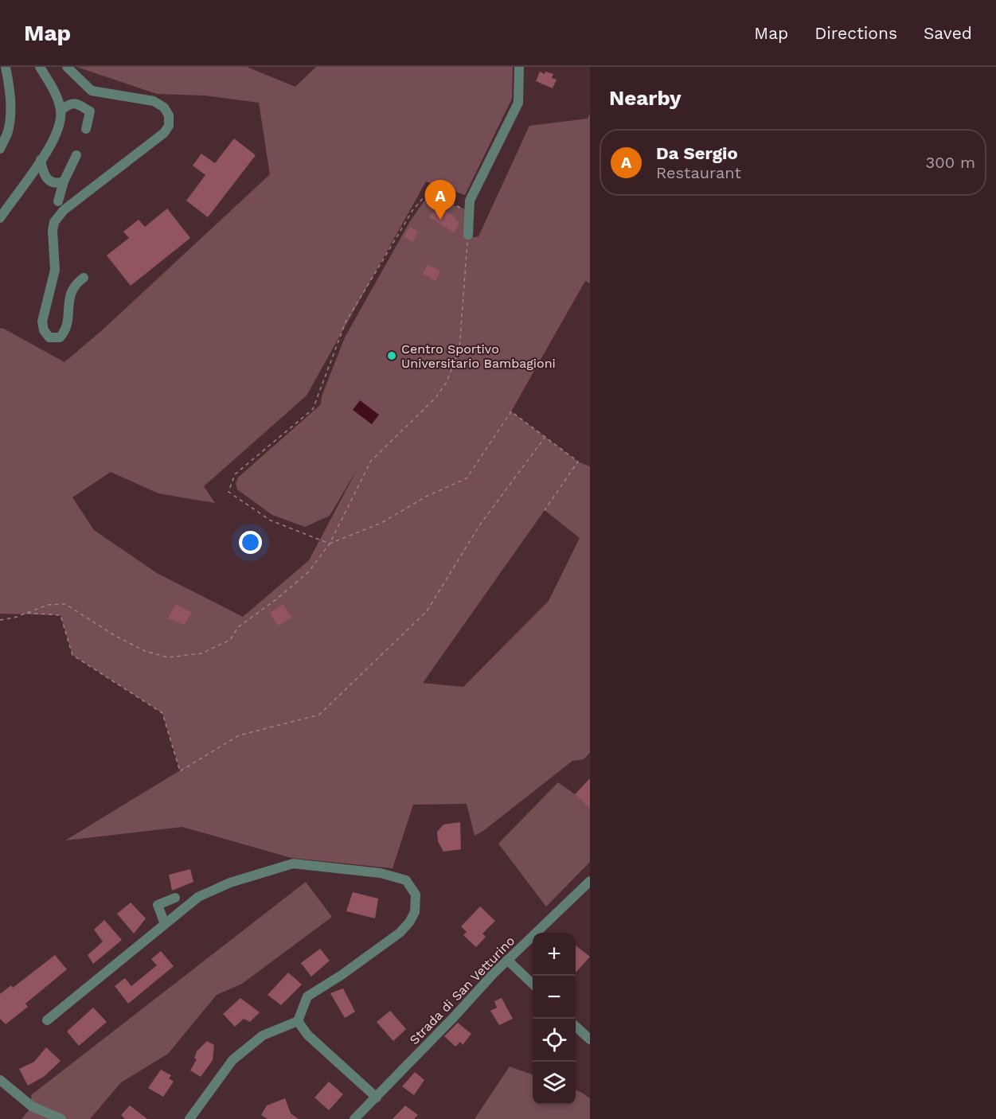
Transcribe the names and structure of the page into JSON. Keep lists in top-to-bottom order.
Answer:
{
  "streets": {
    "street": ["Strada di San Vetturino"]
  },
  "places": ["Centro Sportivo Universitario Bambagioni"],
  "page": {
    "header": "Map",
    "nav": ["Map", "Directions", "Saved"],
    "heading": "Nearby",
    "list": [
      {
        "mark": "A",
        "name": "Da Sergio",
        "note": "Restaurant",
        "value": "300 m"
      }
    ],
    "pins": "A",
    "map_buttons": ["+", "−"]
  }
}
